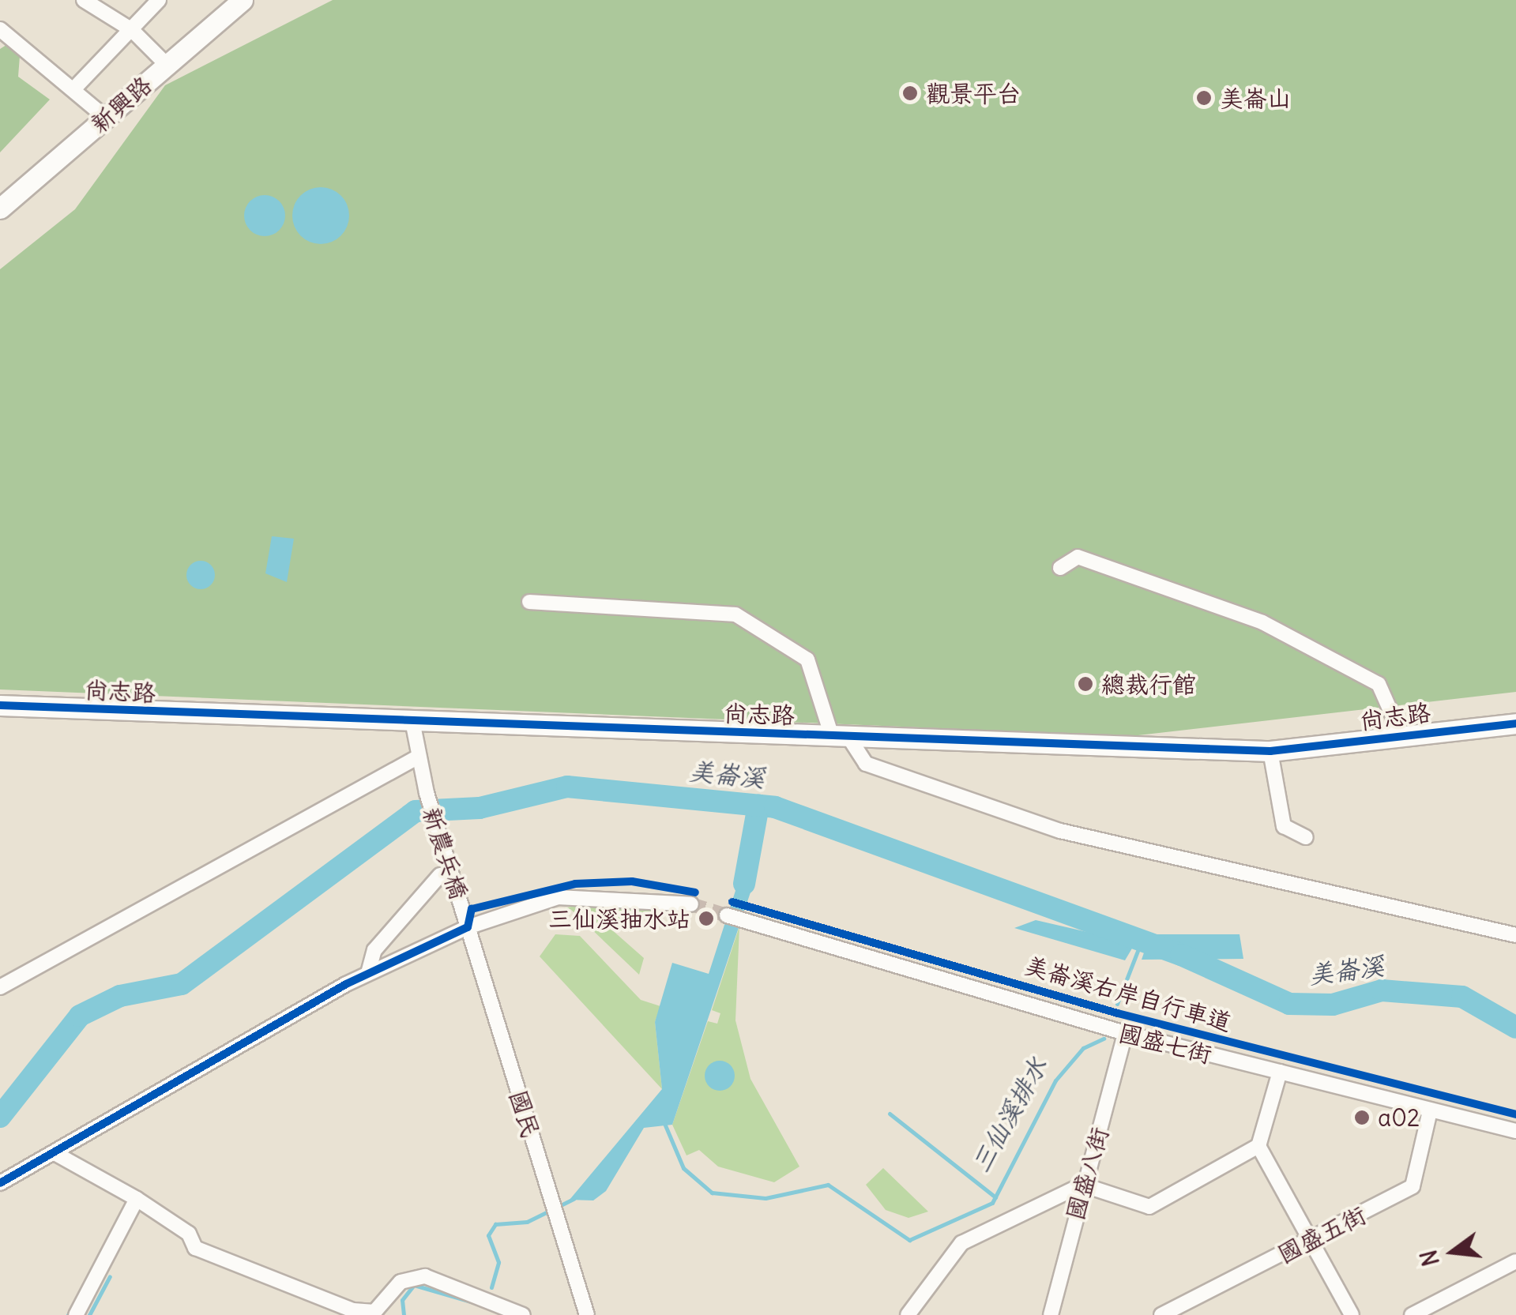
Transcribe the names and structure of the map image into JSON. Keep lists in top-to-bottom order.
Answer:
{
  "streets": {
    "street": [
      "新興路",
      "尚志路",
      "新農兵橋",
      "國盛七街",
      "國民",
      "國盛八街",
      "國盛五街"
    ],
    "cycle path": ["美崙溪右岸自行車道"]
  },
  "crossings": [
    ["尚志路", "新農兵橋"],
    ["新農兵橋", "國民"],
    ["國盛七街", "國盛八街"],
    ["國盛七街", "國盛五街"]
  ],
  "water": ["美崙溪", "三仙溪排水"],
  "places": [
    "觀景平台",
    "美崙山",
    "總裁行館",
    "三仙溪抽水站",
    "a02"
  ],
  "north": "left"
}
